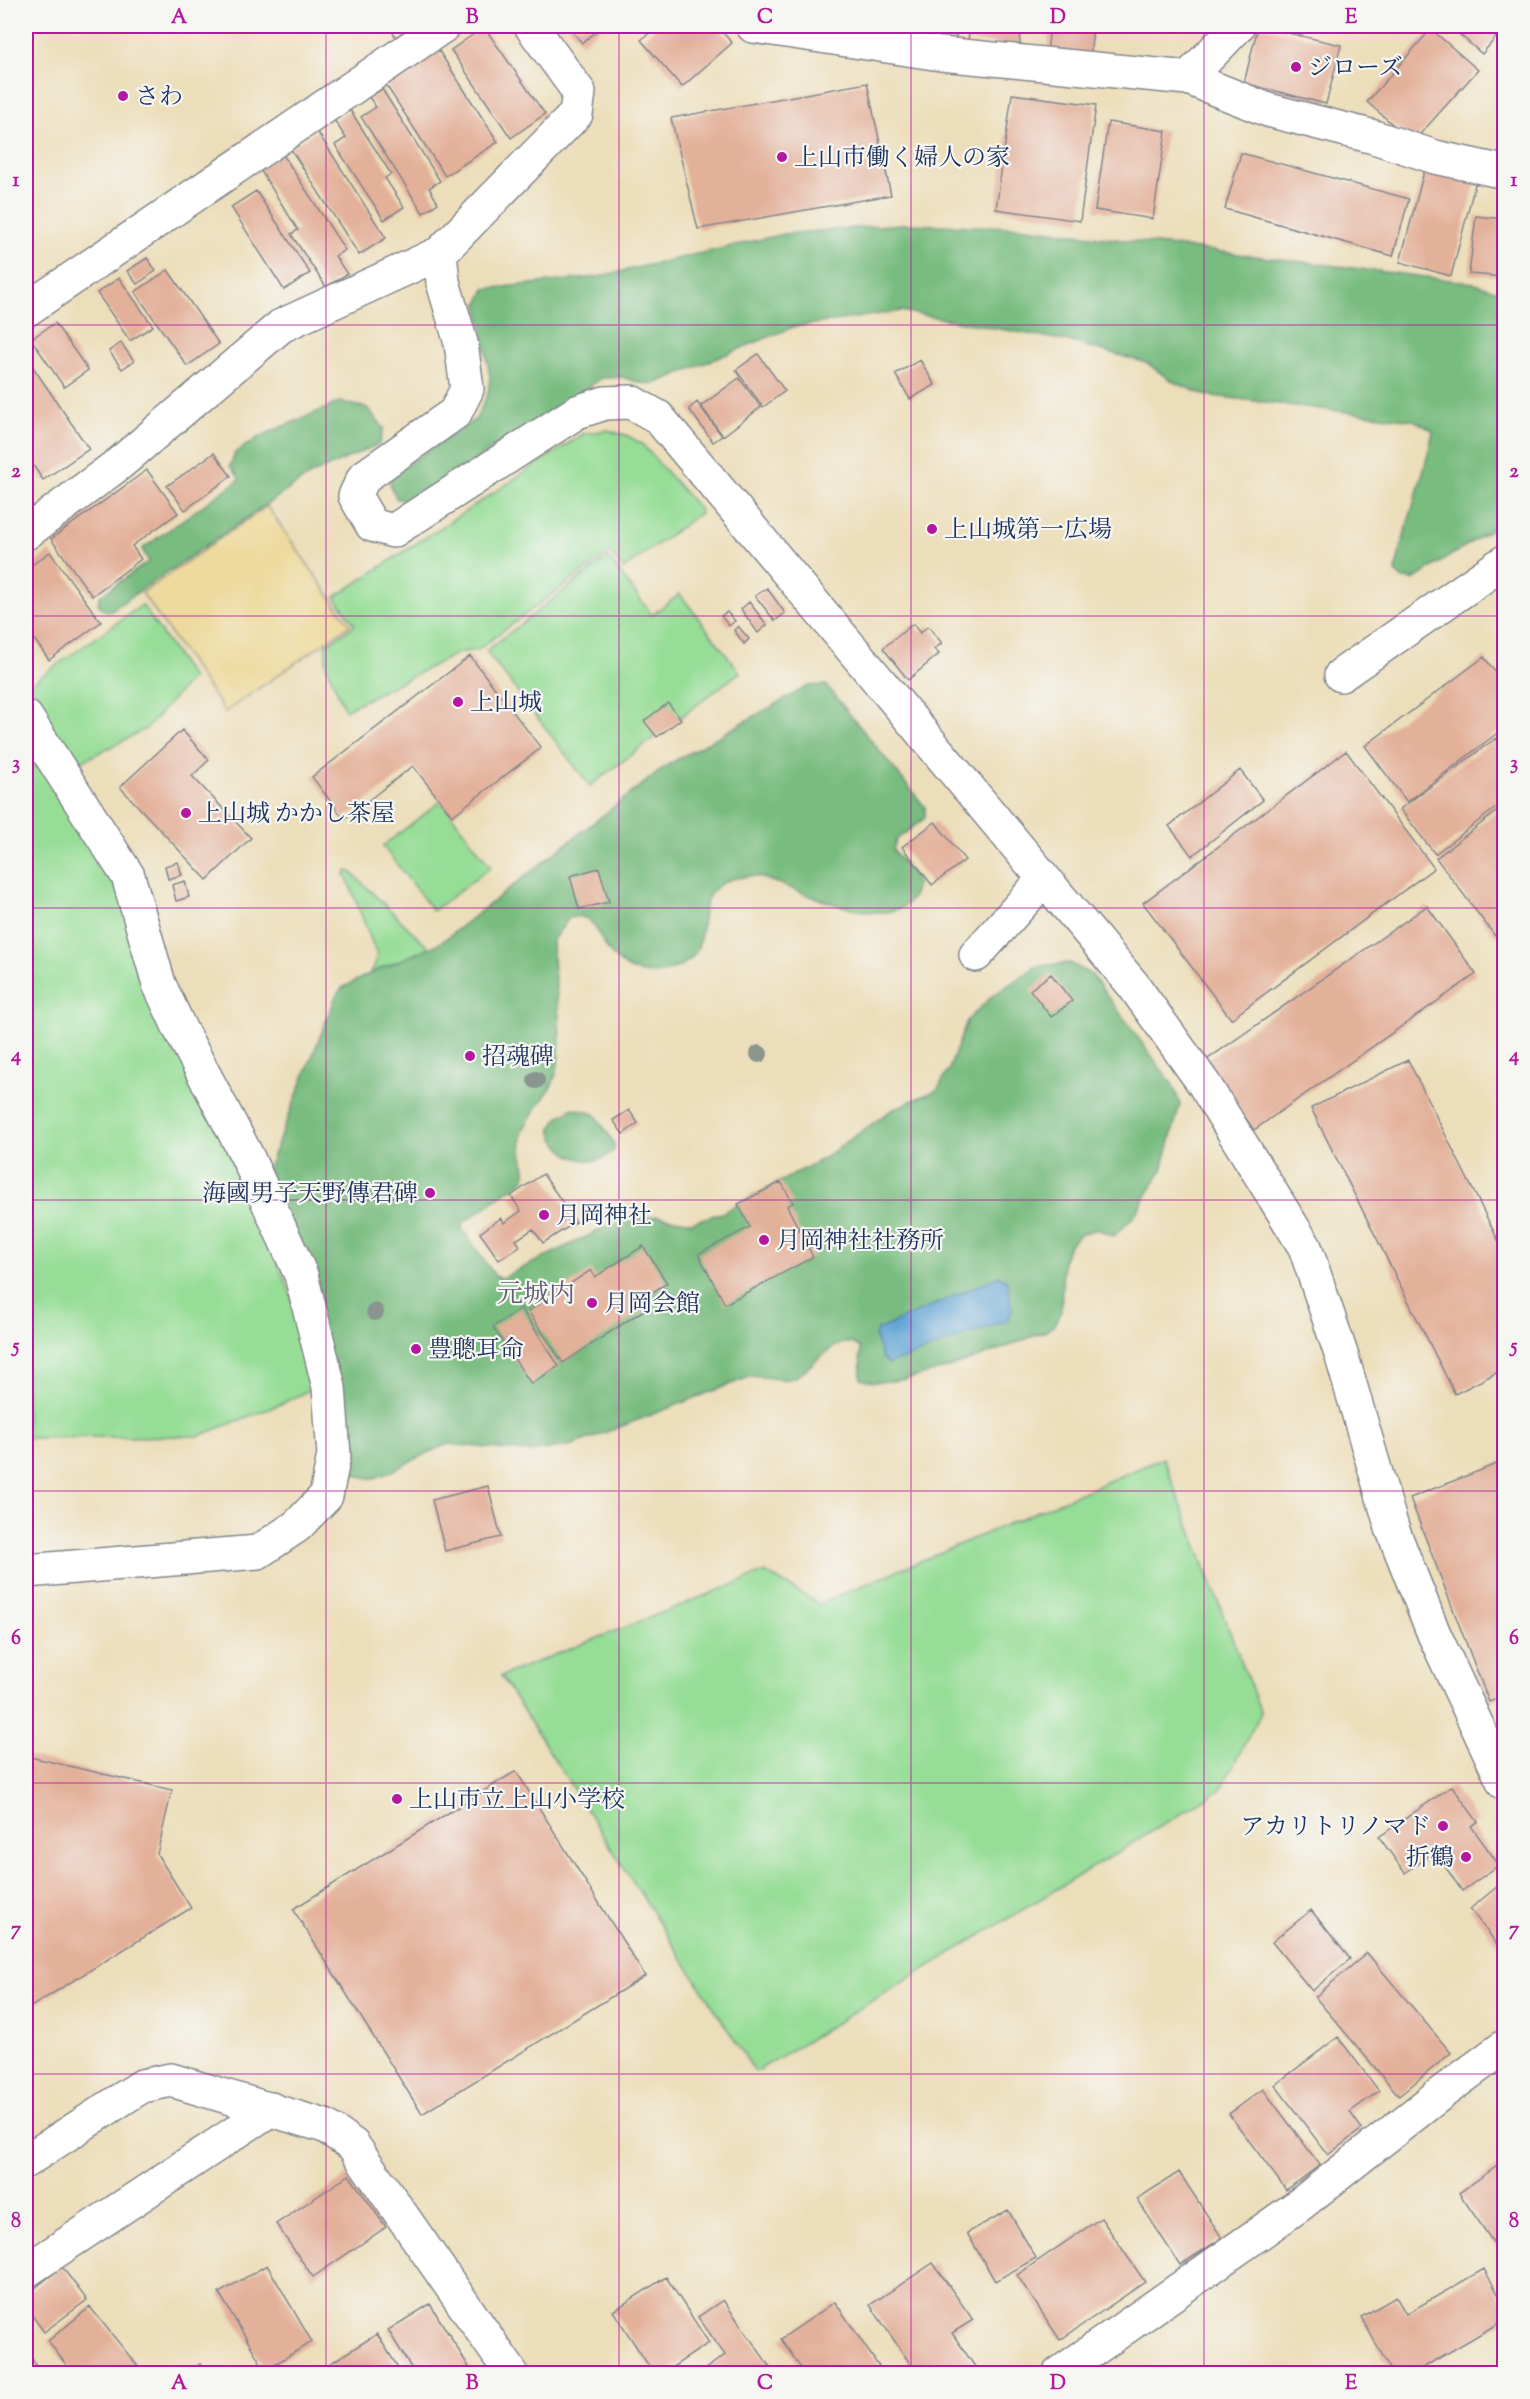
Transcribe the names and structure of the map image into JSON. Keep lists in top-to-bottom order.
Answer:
{
  "districts": ["元城内"],
  "places": [
    "ジローズ",
    "さわ",
    "上山市働く婦人の家",
    "上山城第一広場",
    "上山城",
    "上山城 かかし茶屋",
    "招魂碑",
    "海國男子天野傳君碑",
    "月岡神社",
    "月岡神社社務所",
    "月岡会館",
    "豊聰耳命",
    "上山市立上山小学校",
    "アカリトリノマド",
    "折鶴"
  ],
  "grid": {
    "columns": [
      "A",
      "B",
      "C",
      "D",
      "E"
    ],
    "rows": [
      "1",
      "2",
      "3",
      "4",
      "5",
      "6",
      "7",
      "8"
    ]
  }
}
